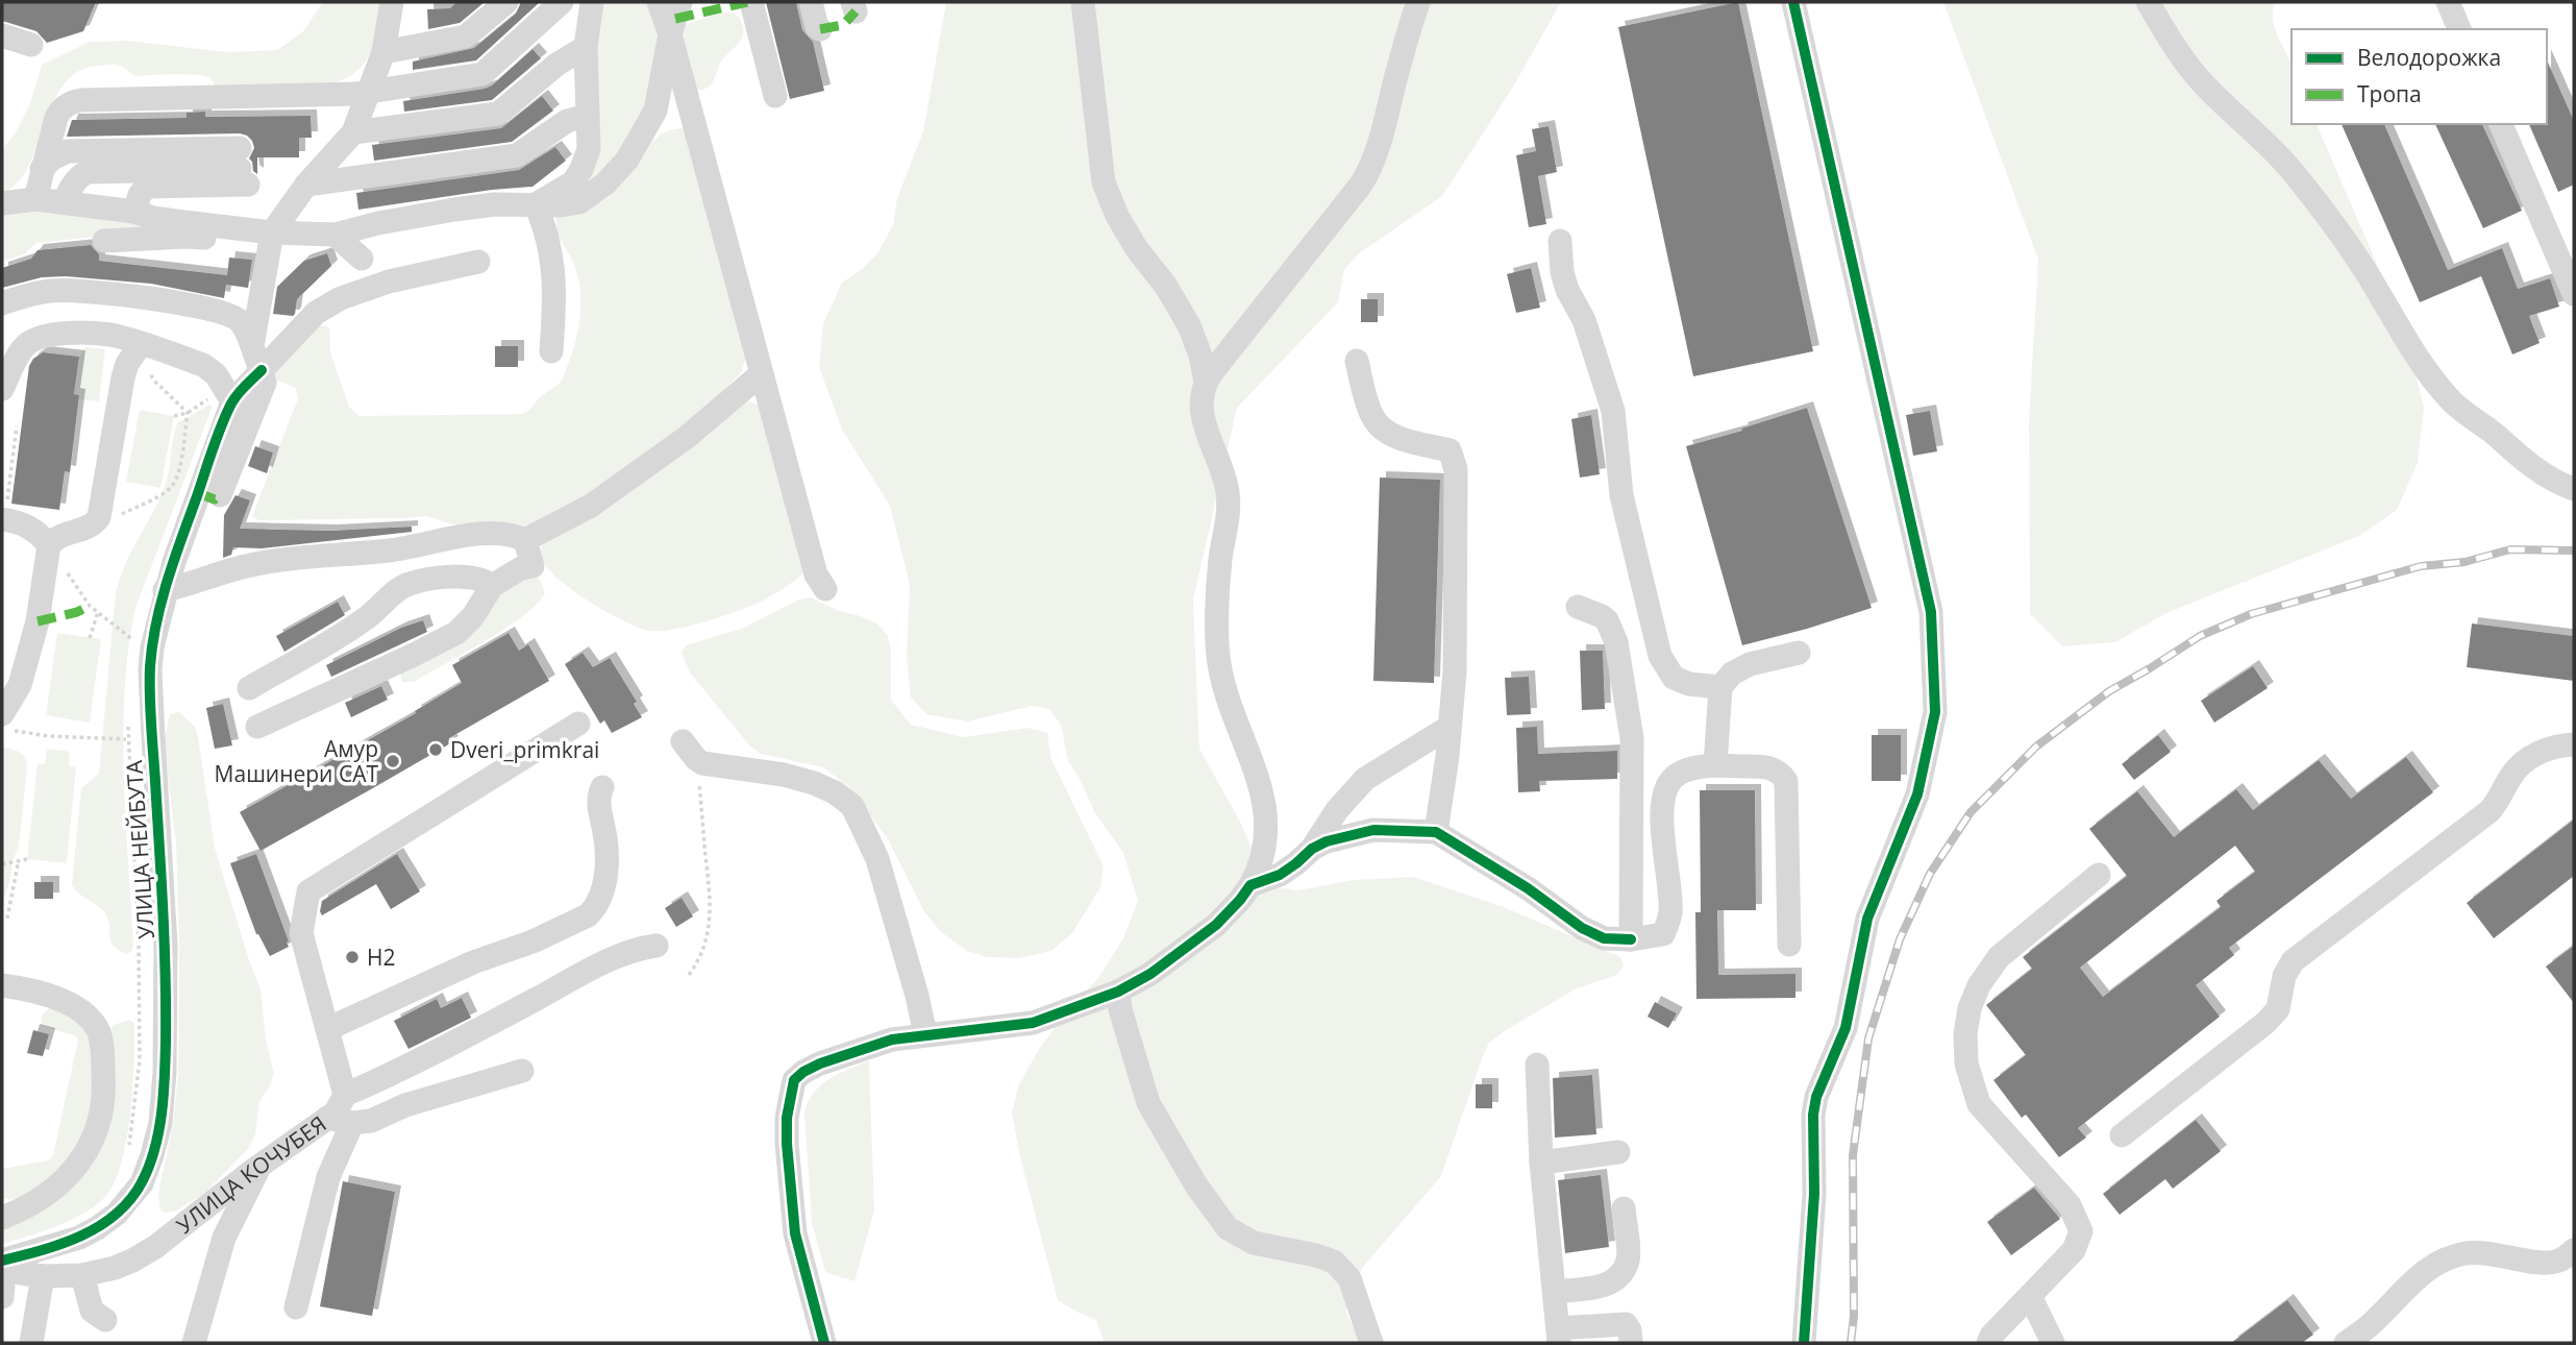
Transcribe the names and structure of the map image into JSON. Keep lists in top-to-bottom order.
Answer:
{
  "streets": {
    "street": ["УЛИЦА НЕЙБУТА", "УЛИЦА КОЧУБЕЯ"]
  },
  "places": ["Dveri_primkrai", "Амур Машинери CAT", "H2"],
  "legend": ["Велодорожка", "Тропа"]
}
